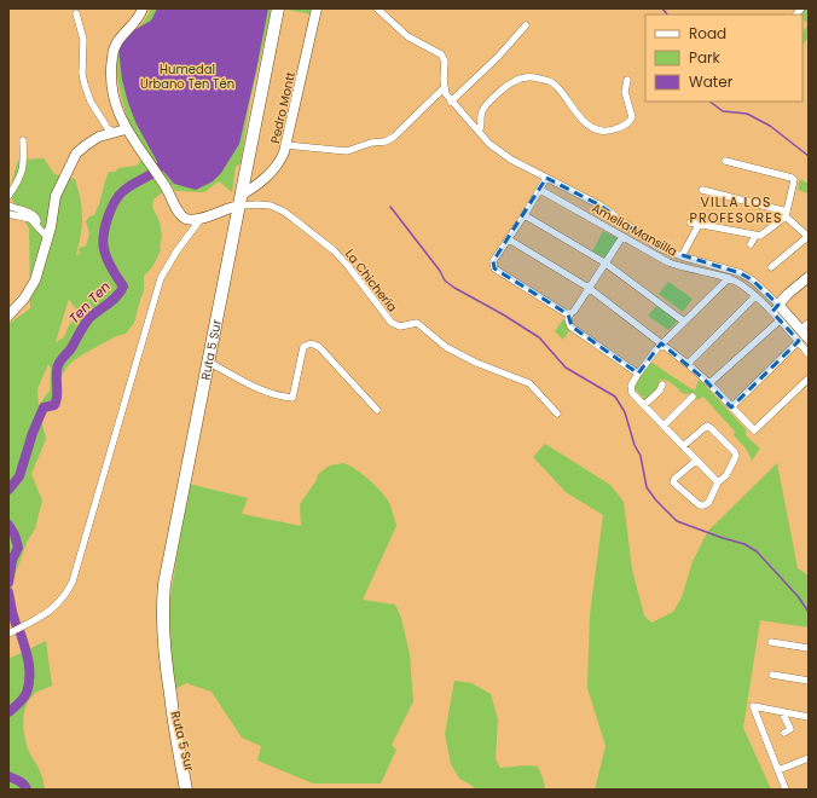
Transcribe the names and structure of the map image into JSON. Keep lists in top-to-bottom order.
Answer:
{
  "streets": {
    "highway": ["Ruta 5 Sur"],
    "street": ["Pedro Montt", "Amelia Mansilla", "La Chichería"]
  },
  "crossings": [
    ["Pedro Montt", "La Chichería"],
    ["Pedro Montt", "Ruta 5 Sur"],
    ["La Chichería", "Ruta 5 Sur"]
  ],
  "districts": ["VILLA LOS PROFESORES"],
  "water": ["Ten Ten"],
  "parks": ["Humedal Urbano Ten Tén"],
  "legend": ["Road", "Park", "Water"]
}
